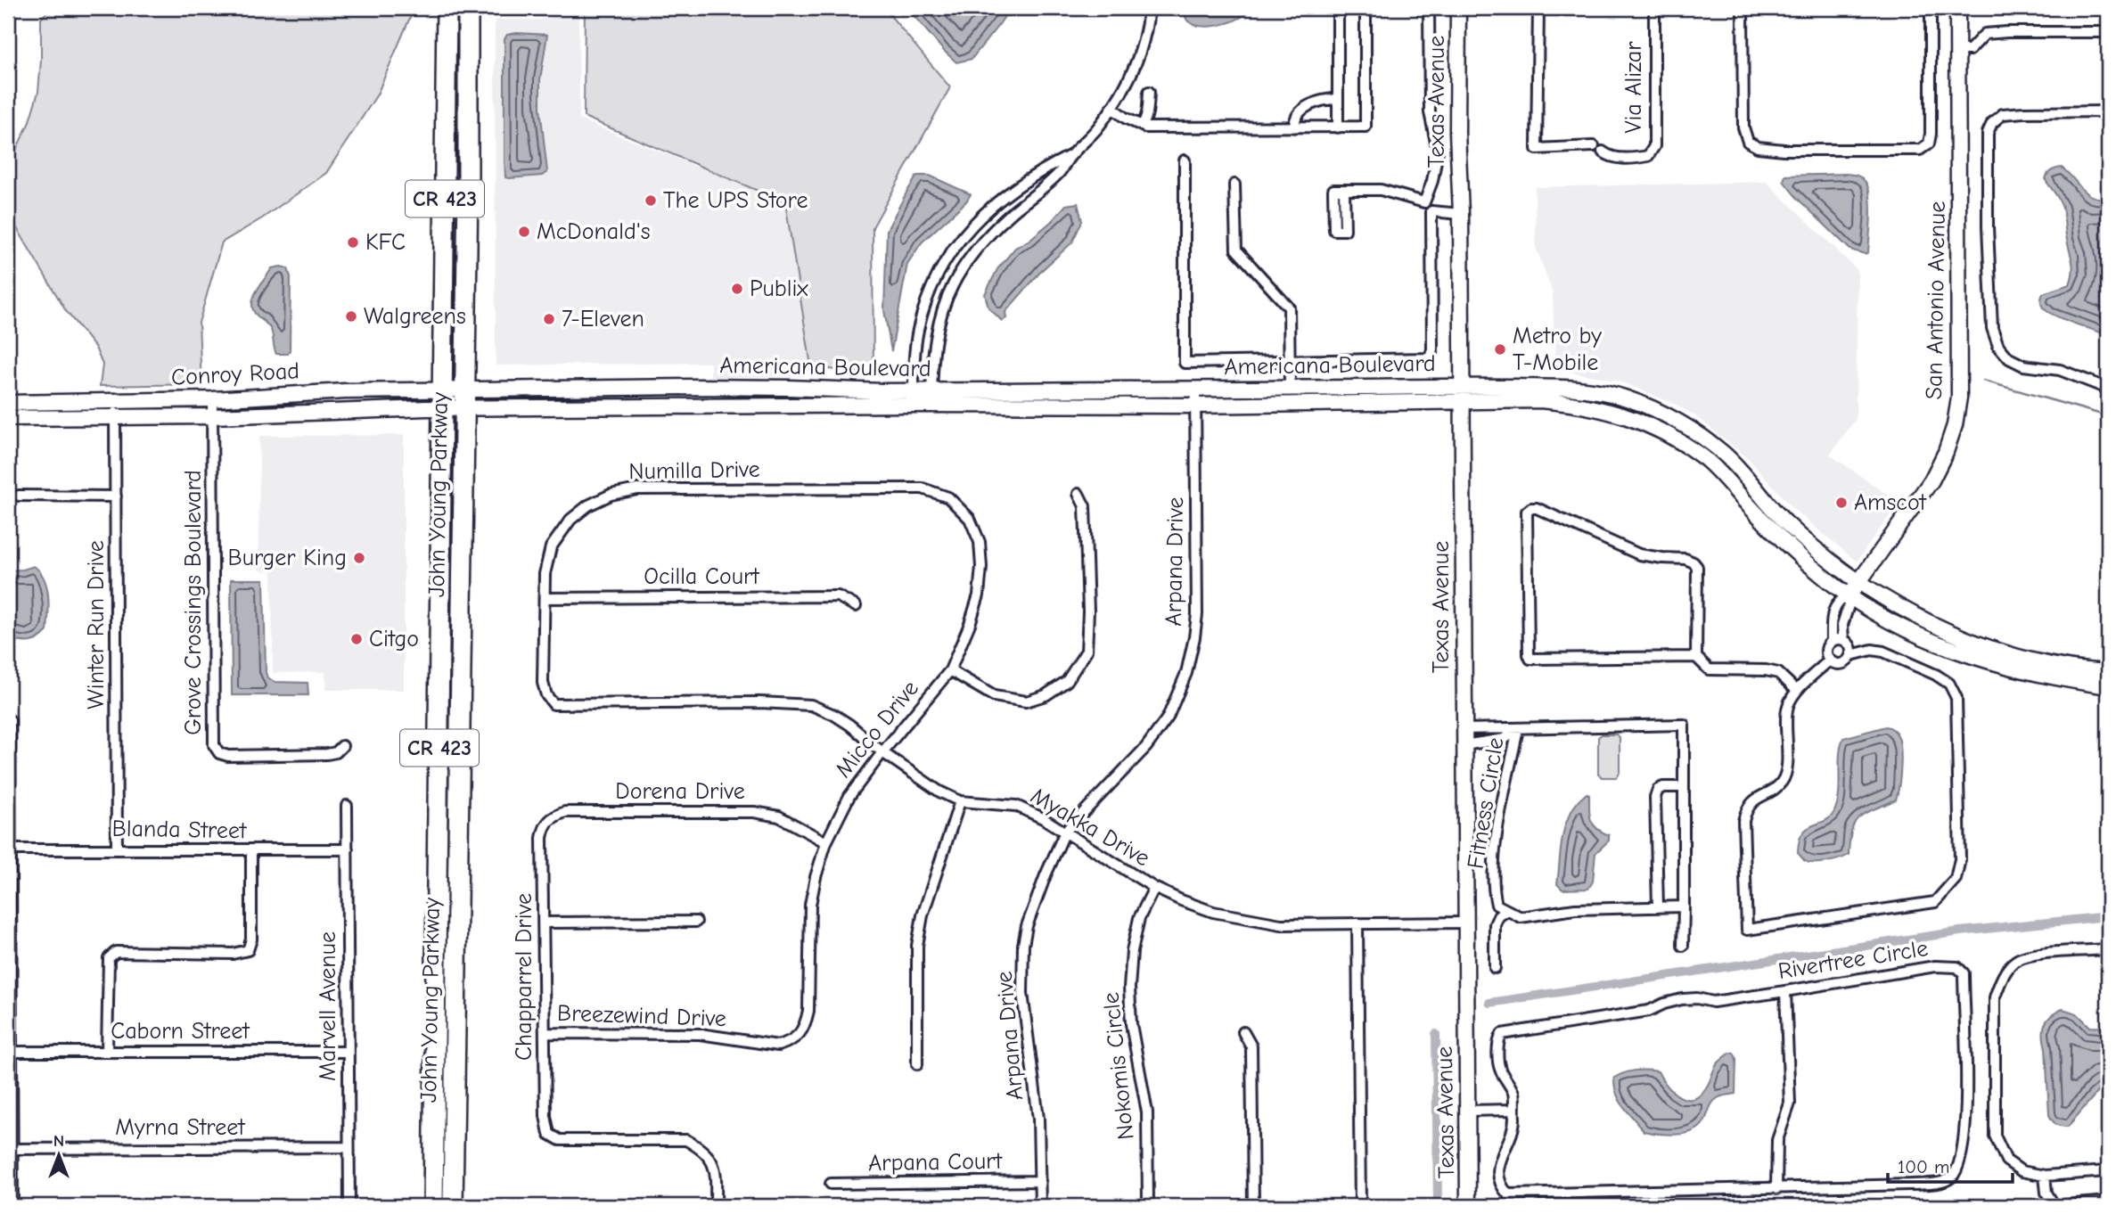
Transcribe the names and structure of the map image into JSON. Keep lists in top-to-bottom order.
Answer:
{
  "streets": {
    "highway": ["CR 423", "John Young Parkway"],
    "main road": [
      "Texas Avenue",
      "San Antonio Avenue",
      "Americana Boulevard",
      "Conroy Road"
    ],
    "street": [
      "Via Alizar",
      "Numilla Drive",
      "Arpana Drive",
      "Ocilla Court",
      "Grove Crossings Boulevard",
      "Winter Run Drive",
      "Micco Drive",
      "Dorena Drive",
      "Fitness Circle",
      "Myakka Drive",
      "Blanda Street",
      "Rivertree Circle",
      "Chapparrel Drive",
      "Marvell Avenue",
      "Breezewind Drive",
      "Caborn Street",
      "Nokomis Circle",
      "Myrna Street",
      "Arpana Court"
    ]
  },
  "crossings": [
    ["Texas Avenue", "Americana Boulevard"],
    ["Texas Avenue", "Myakka Drive"],
    ["San Antonio Avenue", "Americana Boulevard"],
    ["Americana Boulevard", "Conroy Road"],
    ["Americana Boulevard", "John Young Parkway"],
    ["Americana Boulevard", "Arpana Drive"],
    ["Conroy Road", "John Young Parkway"],
    ["Conroy Road", "Grove Crossings Boulevard"],
    ["Conroy Road", "Winter Run Drive"],
    ["Numilla Drive", "Ocilla Court"],
    ["Numilla Drive", "Micco Drive"],
    ["Numilla Drive", "Myakka Drive"],
    ["Arpana Drive", "Myakka Drive"],
    ["Arpana Drive", "Arpana Court"],
    ["Winter Run Drive", "Blanda Street"],
    ["Micco Drive", "Dorena Drive"],
    ["Micco Drive", "Myakka Drive"],
    ["Micco Drive", "Breezewind Drive"],
    ["Dorena Drive", "Chapparrel Drive"],
    ["Myakka Drive", "Nokomis Circle"],
    ["Blanda Street", "Marvell Avenue"],
    ["Chapparrel Drive", "Breezewind Drive"],
    ["Marvell Avenue", "Caborn Street"],
    ["Marvell Avenue", "Myrna Street"]
  ],
  "places": [
    "The UPS Store",
    "McDonald's",
    "KFC",
    "Publix",
    "Walgreens",
    "7-Eleven",
    "Metro by T-Mobile",
    "Amscot",
    "Burger King",
    "Citgo"
  ],
  "scale_bar": "100 m",
  "north": "top"
}
